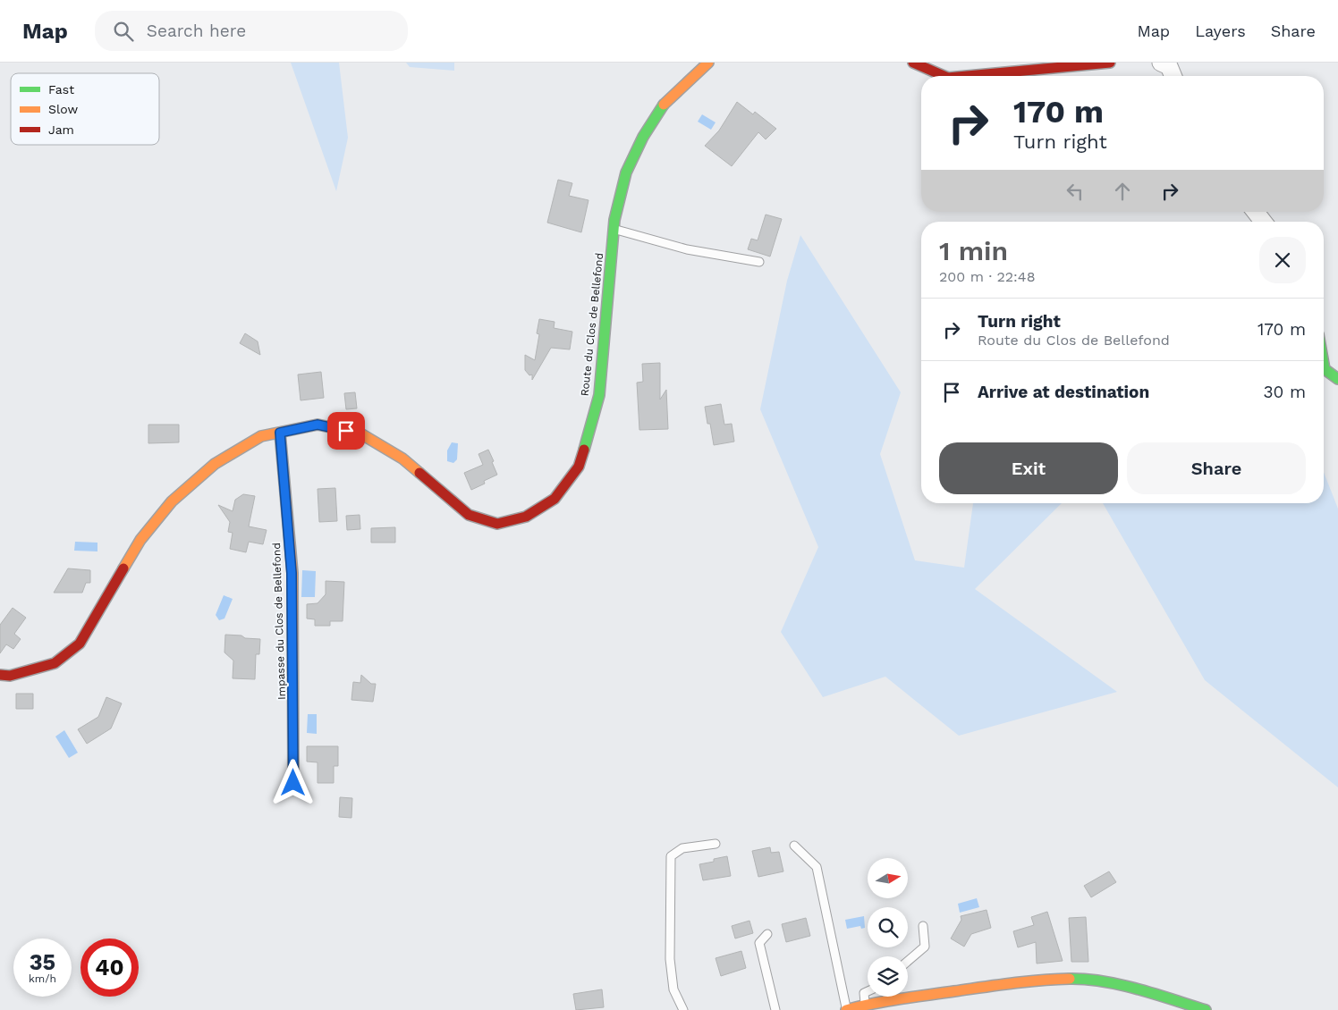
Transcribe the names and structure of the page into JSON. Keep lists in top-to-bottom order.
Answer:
{
  "streets": {
    "street": ["Route du Clos de Bellefond", "Impasse du Clos de Bellefond"]
  },
  "crossings": [
    ["Route du Clos de Bellefond", "Impasse du Clos de Bellefond"]
  ],
  "legend": ["Fast", "Slow", "Jam"],
  "north": "right",
  "page": {
    "header": "Map",
    "search": "Search here",
    "nav": ["Map", "Layers", "Share"],
    "turn": ["170 m", "Turn right"],
    "heading": ["1 min", "200 m · 22:48"],
    "list": [
      {
        "name": "Turn right",
        "note": "Route du Clos de Bellefond",
        "value": "170 m"
      },
      {
        "name": "Arrive at destination",
        "value": "30 m"
      }
    ],
    "buttons": ["Exit", "Share"],
    "speed": "35 km/h",
    "limit": "40"
  }
}
